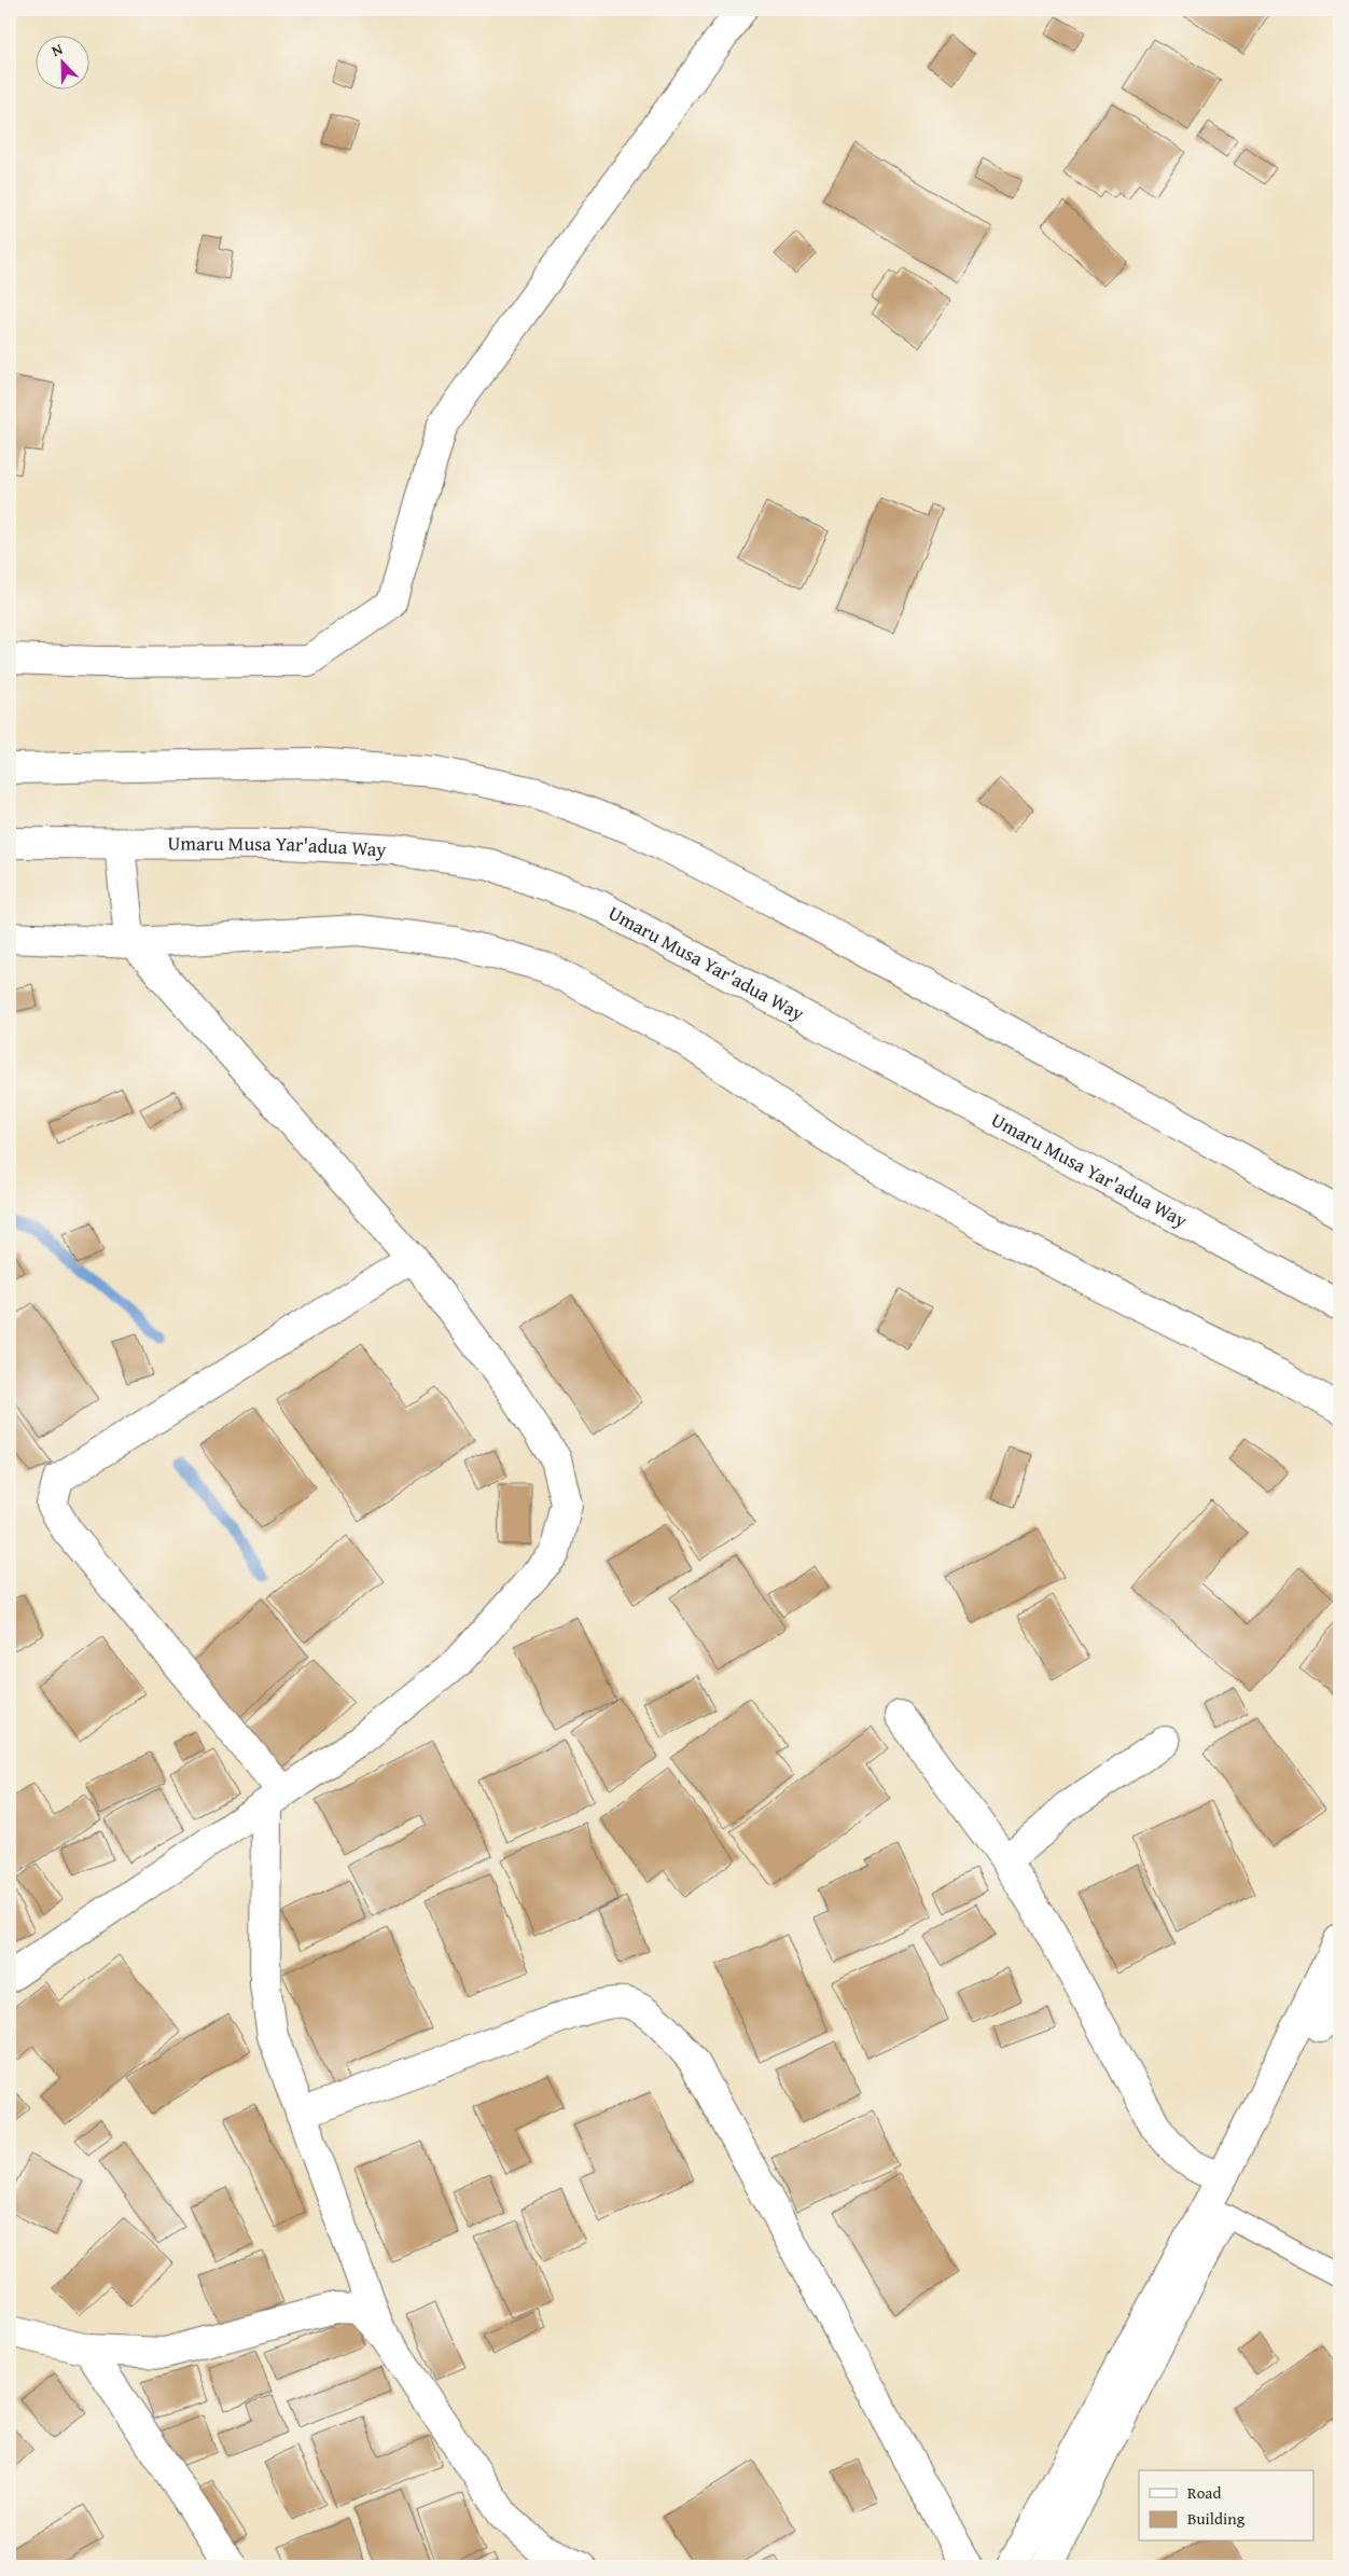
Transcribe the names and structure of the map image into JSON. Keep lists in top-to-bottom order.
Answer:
{
  "streets": {
    "street": ["Umaru Musa Yar'adua Way"]
  },
  "legend": ["Road", "Building"],
  "north": "top left"
}
